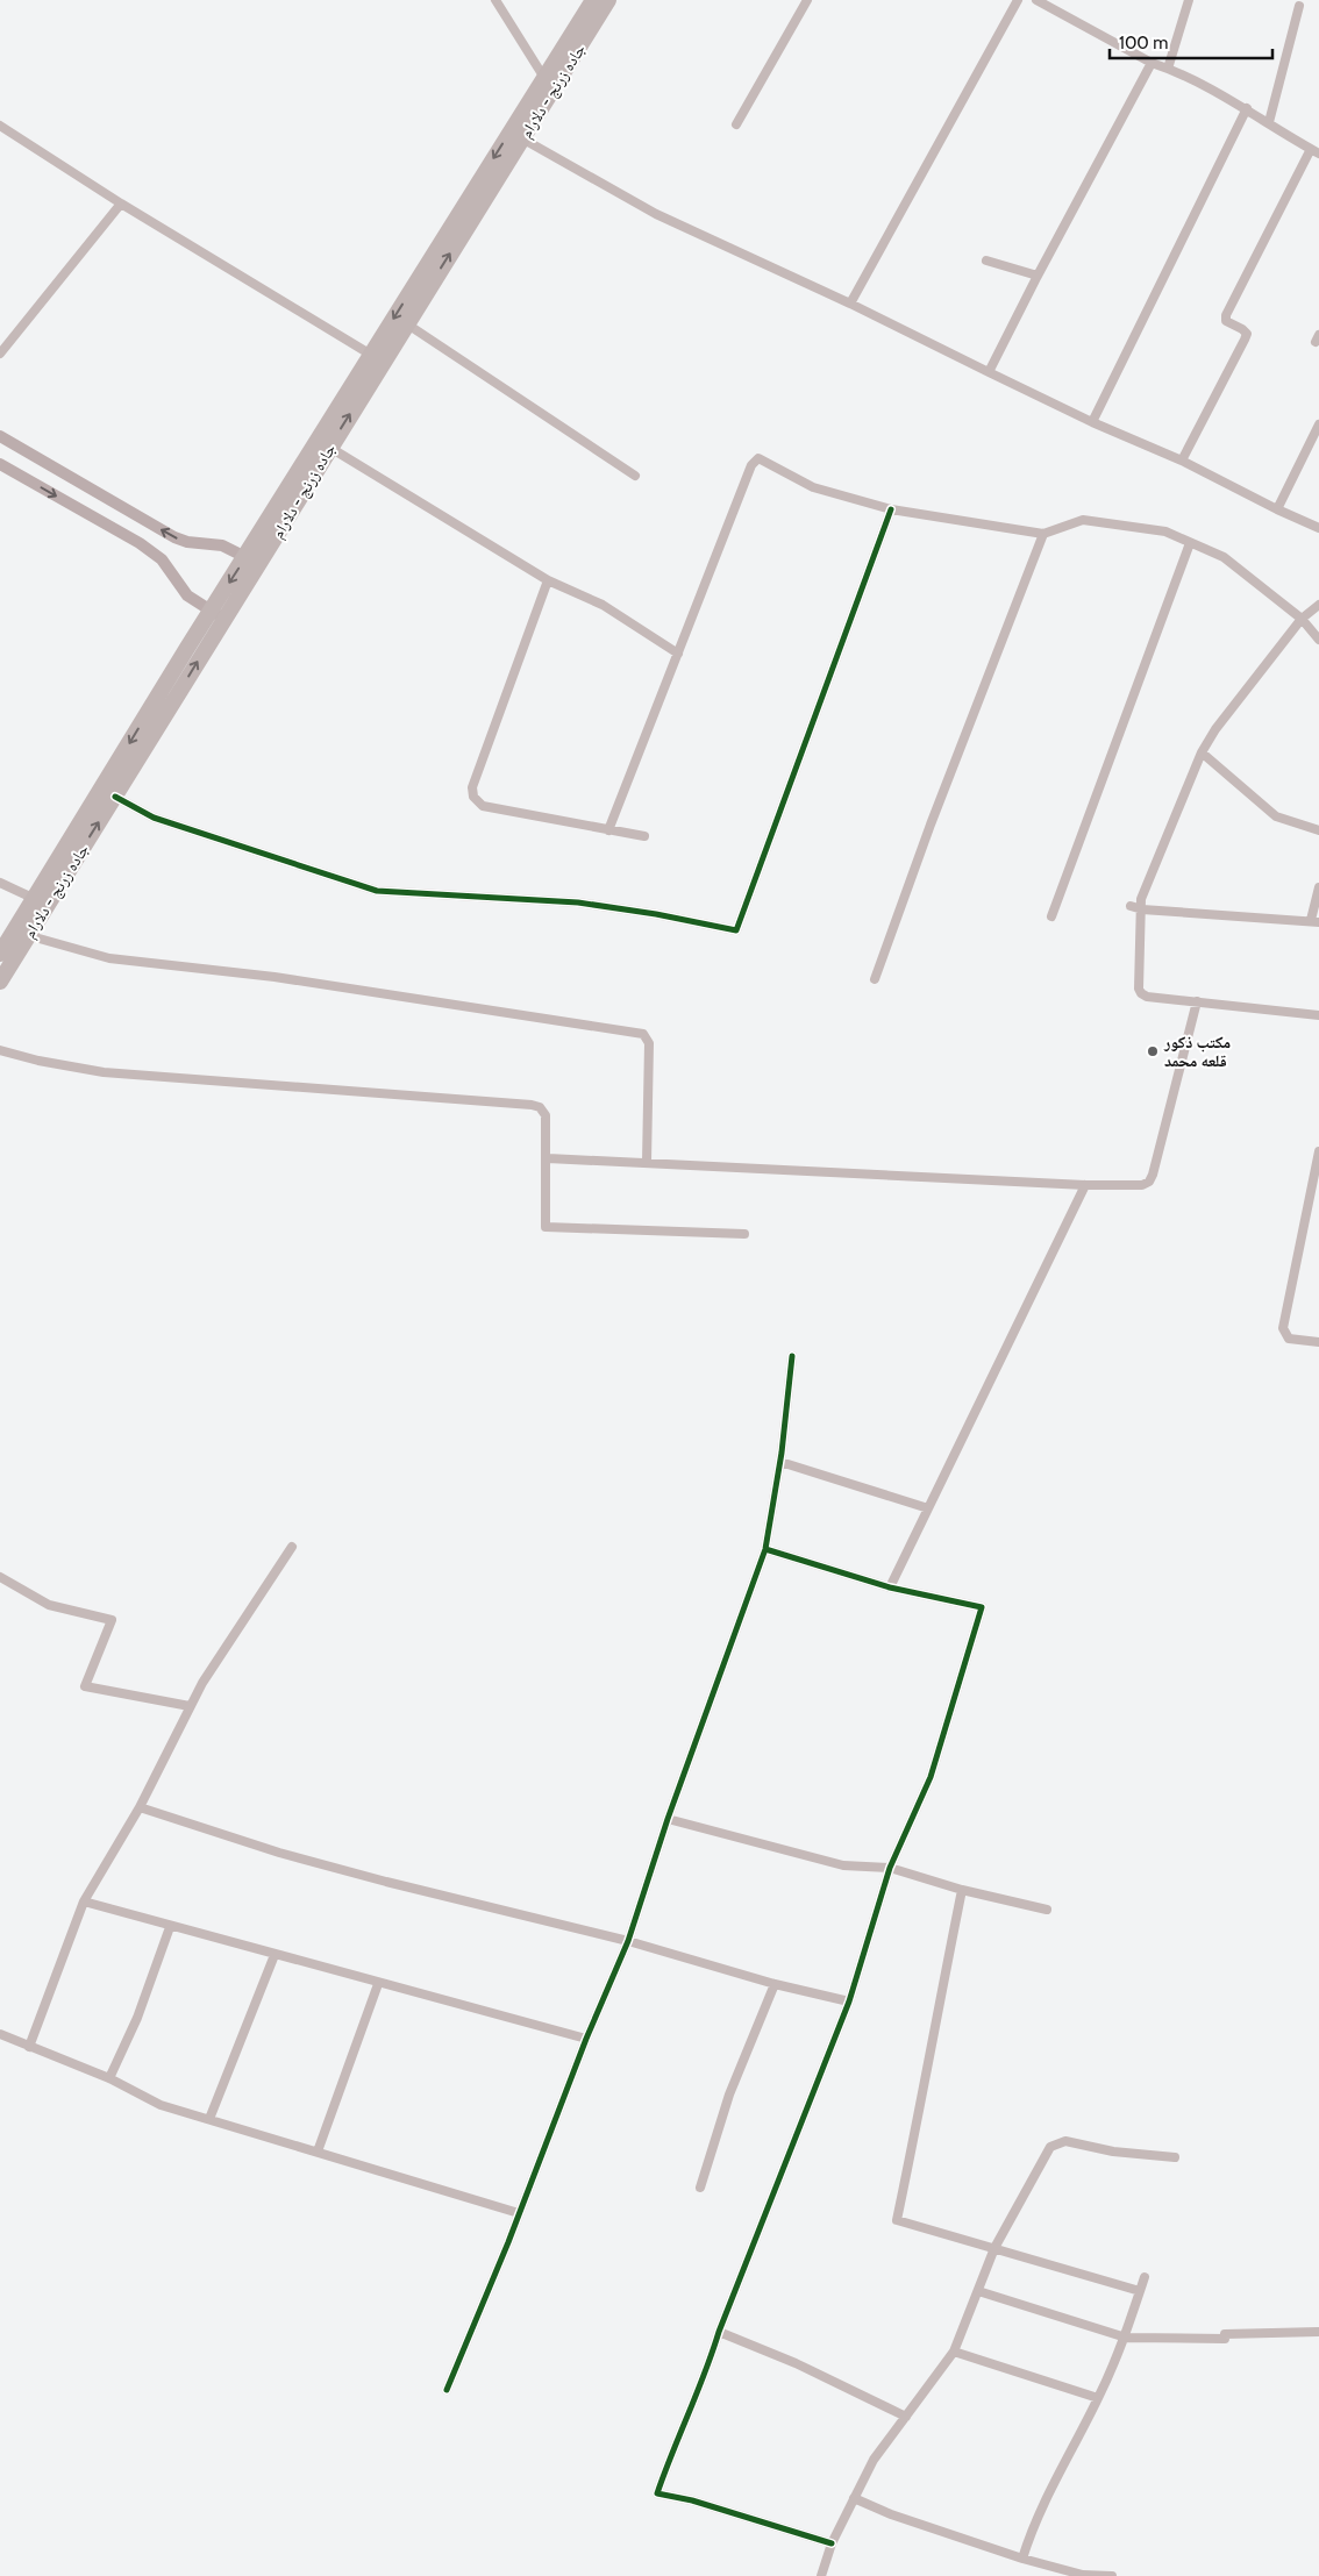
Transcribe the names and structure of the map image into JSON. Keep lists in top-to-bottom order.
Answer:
{
  "streets": {
    "highway": ["جاده زرنج - دلارام"]
  },
  "places": ["مکتب ذکور قلعه محمد"],
  "scale_bar": "100 m"
}
